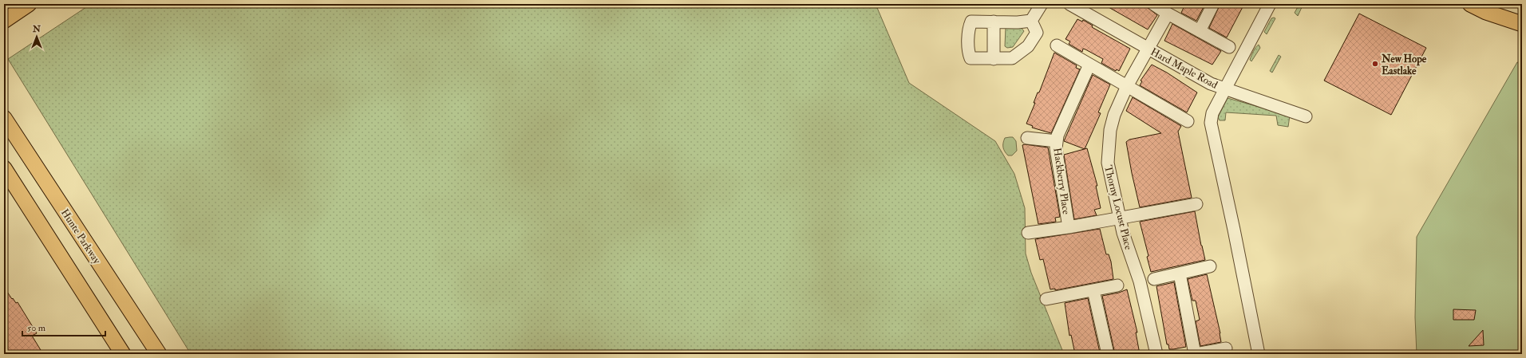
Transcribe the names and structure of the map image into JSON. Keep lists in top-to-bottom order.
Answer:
{
  "streets": {
    "main road": ["Hunte Parkway"],
    "street": ["Hard Maple Road", "Hackberry Place", "Thorny Locust Place"]
  },
  "crossings": [
    ["Hard Maple Road", "Thorny Locust Place"]
  ],
  "places": ["New Hope Eastlake"],
  "scale_bar": "50 m",
  "north": "top"
}
